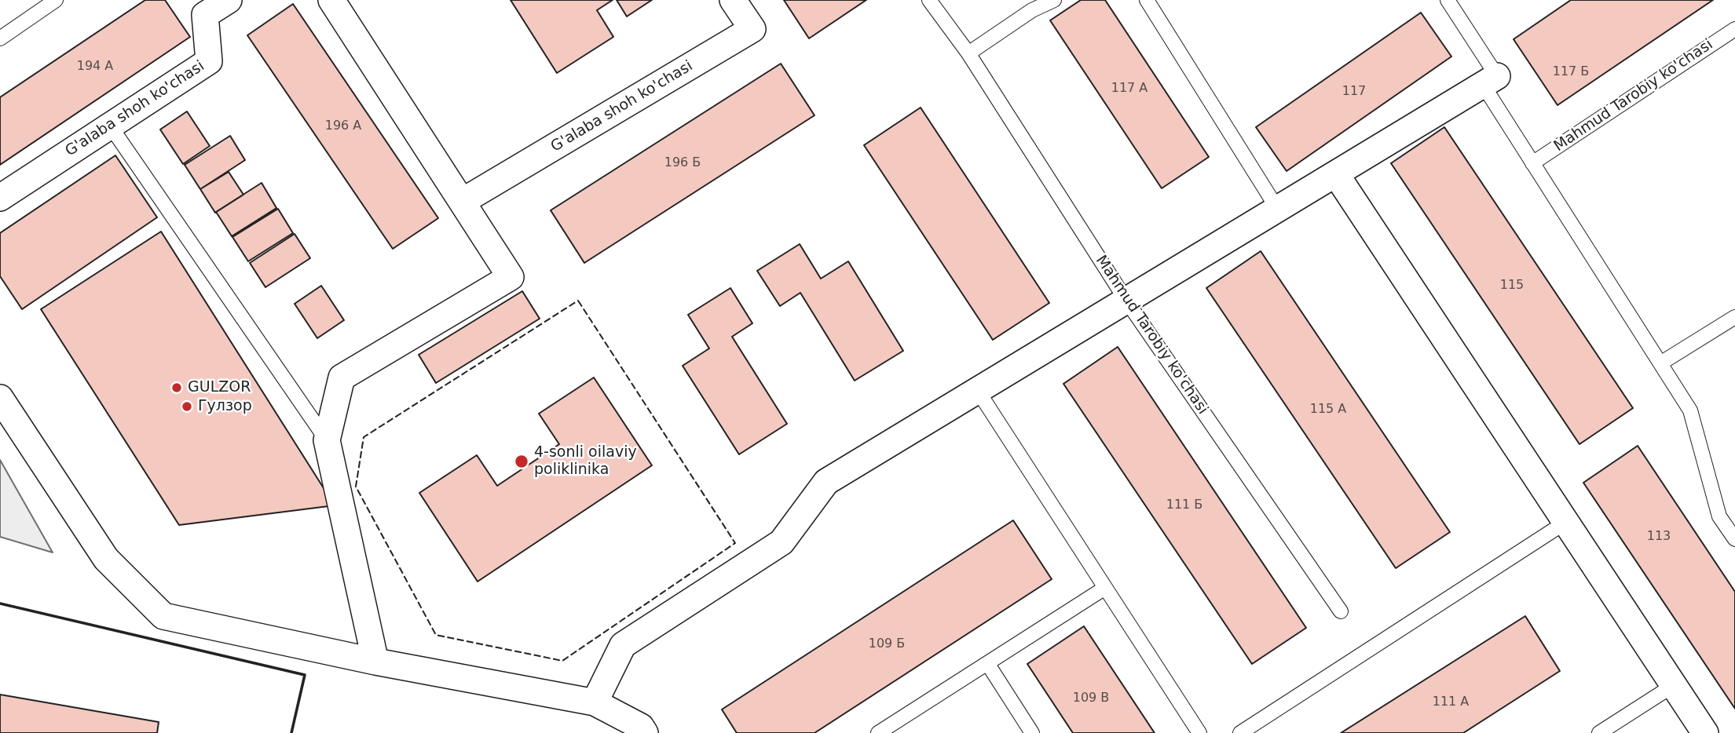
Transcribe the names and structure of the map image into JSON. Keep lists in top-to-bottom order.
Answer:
{
  "streets": {
    "street": ["G'alaba shoh ko'chasi"],
    "lane": ["Mahmud Tarobiy ko'chasi"]
  },
  "places": ["GULZOR", "Гулзор", "4-sonli oilaviy poliklinika"],
  "house_numbers": [
    "194 А",
    "117 Б",
    "117 А",
    "117",
    "196 А",
    "196 Б",
    "115",
    "115 А",
    "111 Б",
    "113",
    "109 Б",
    "109 В",
    "111 А"
  ]
}
